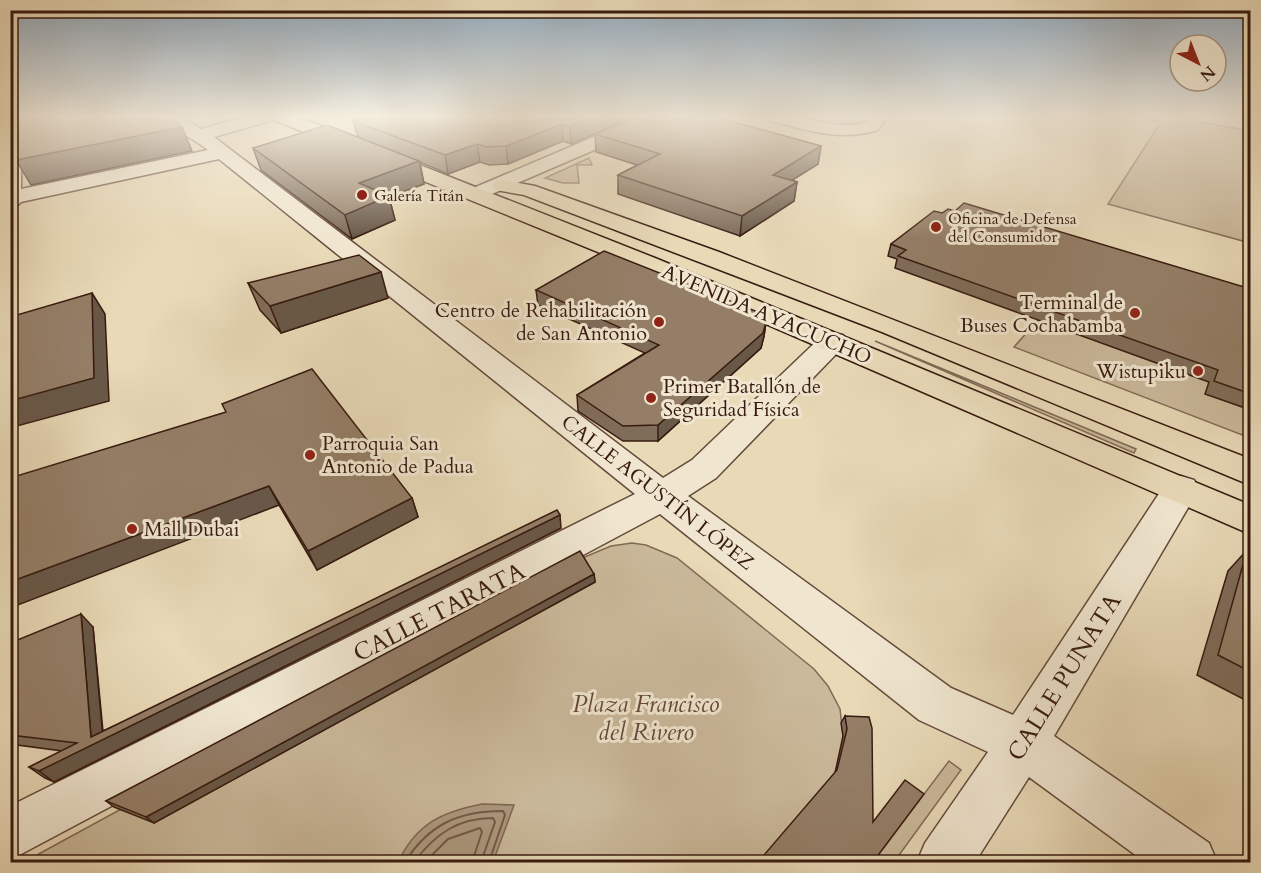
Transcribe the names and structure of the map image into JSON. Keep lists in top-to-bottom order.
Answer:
{
  "streets": {
    "main road": ["AVENIDA AYACUCHO"],
    "street": ["CALLE AGUSTÍN LÓPEZ", "CALLE TARATA", "CALLE PUNATA"]
  },
  "crossings": [
    ["AVENIDA AYACUCHO", "CALLE TARATA"],
    ["AVENIDA AYACUCHO", "CALLE PUNATA"],
    ["CALLE AGUSTÍN LÓPEZ", "CALLE TARATA"],
    ["CALLE AGUSTÍN LÓPEZ", "CALLE PUNATA"]
  ],
  "parks": ["Plaza Francisco del Rivero"],
  "places": [
    "Galería Titán",
    "Oficina de Defensa del Consumidor",
    "Terminal de Buses Cochabamba",
    "Centro de Rehabilitación de San Antonio",
    "Wistupiku",
    "Primer Batallón de Seguridad Física",
    "Parroquia San Antonio de Padua",
    "Mall Dubai"
  ],
  "north": "bottom right"
}
